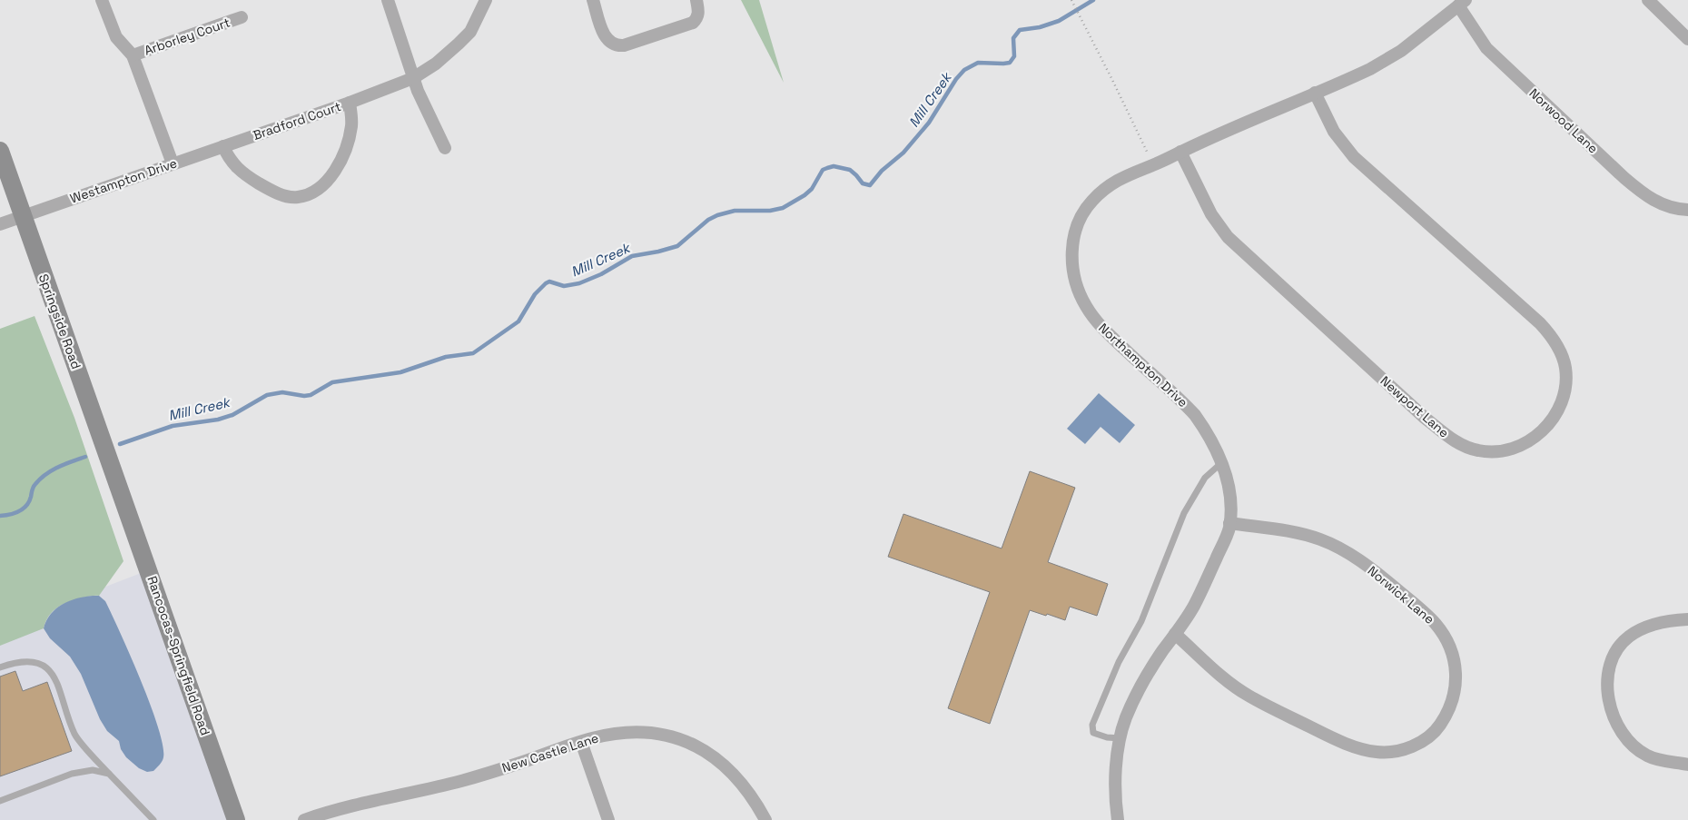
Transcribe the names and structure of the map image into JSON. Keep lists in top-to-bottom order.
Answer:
{
  "streets": {
    "main road": ["Springside Road", "Rancocas-Springfield Road"],
    "street": [
      "Arborley Court",
      "Bradford Court",
      "Norwood Lane",
      "Westampton Drive",
      "Northampton Drive",
      "Newport Lane",
      "Norwick Lane",
      "New Castle Lane"
    ]
  },
  "crossings": [
    ["Arborley Court", "Westampton Drive"],
    ["Bradford Court", "Westampton Drive"],
    ["Norwood Lane", "Northampton Drive"],
    ["Westampton Drive", "Springside Road"],
    ["Springside Road", "Rancocas-Springfield Road"],
    ["Northampton Drive", "Newport Lane"],
    ["Northampton Drive", "Norwick Lane"]
  ],
  "water": ["Mill Creek"]
}
